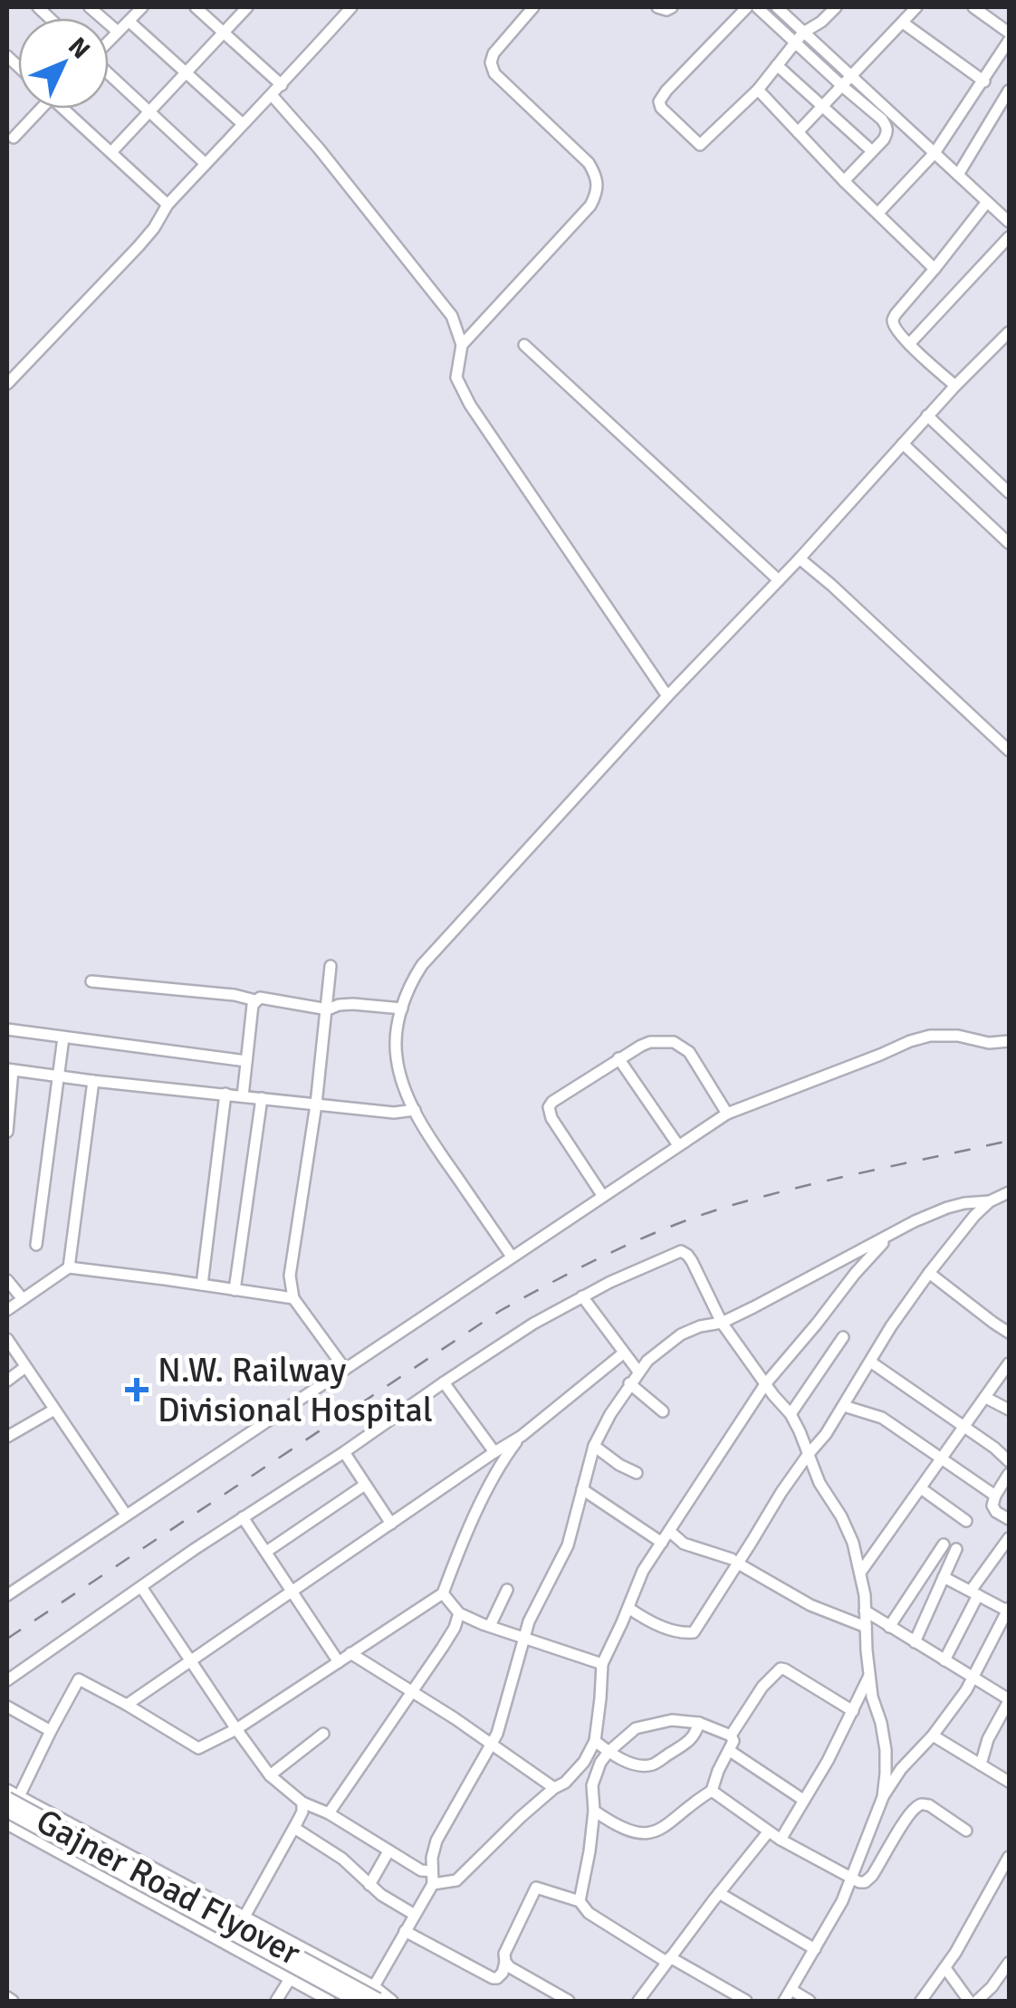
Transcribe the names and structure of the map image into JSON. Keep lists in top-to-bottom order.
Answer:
{
  "streets": {
    "main road": ["Gajner Road Flyover"]
  },
  "places": {
    "health": ["N.W. Railway Divisional Hospital"]
  },
  "north": "top right"
}
